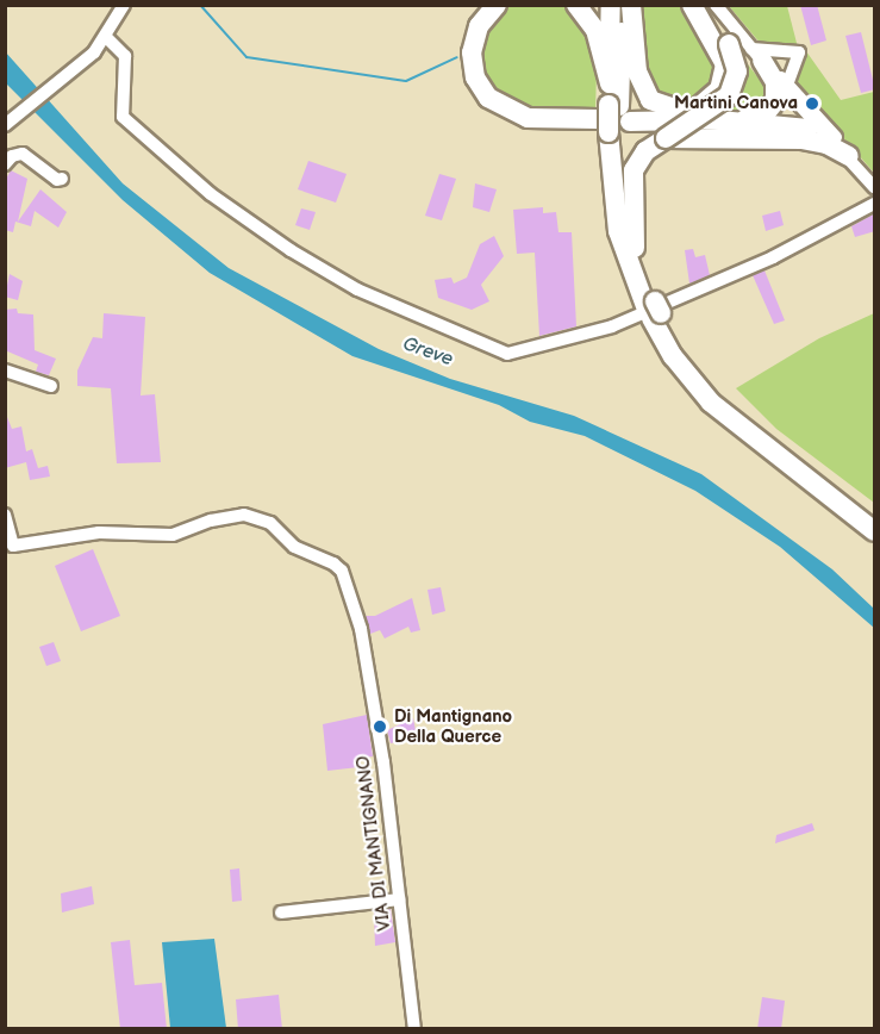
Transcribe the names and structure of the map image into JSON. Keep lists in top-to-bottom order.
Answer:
{
  "streets": {
    "street": ["VIA DI MANTIGNANO"]
  },
  "water": ["Greve"],
  "places": ["Martini Canova", "Di Mantignano Della Querce"]
}
